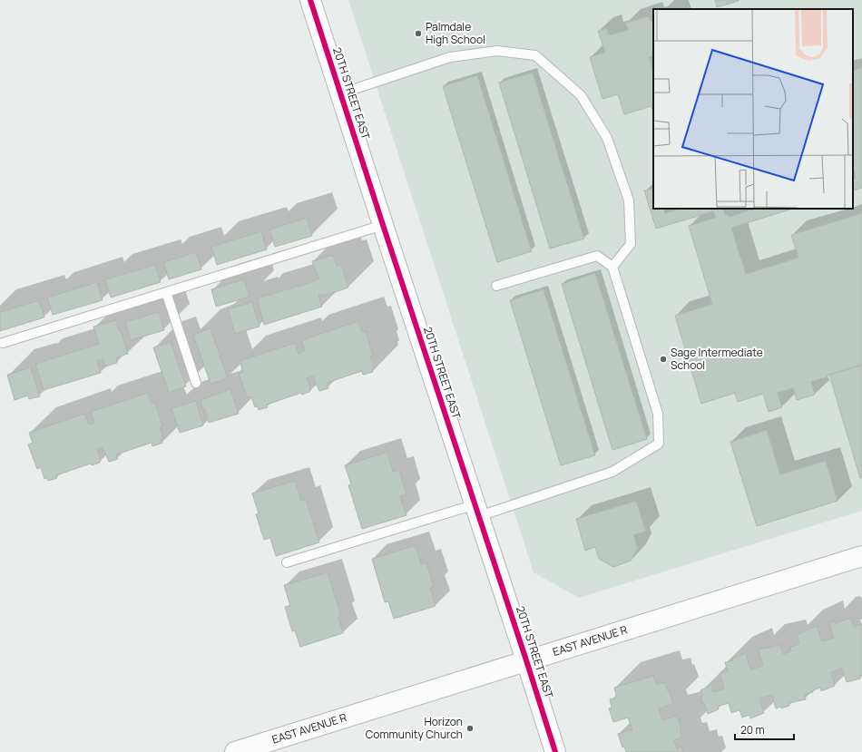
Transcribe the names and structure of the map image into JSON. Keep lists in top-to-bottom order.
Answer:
{
  "streets": {
    "street": ["20TH STREET EAST", "EAST AVENUE R"]
  },
  "crossings": [
    ["20TH STREET EAST", "EAST AVENUE R"]
  ],
  "places": ["Palmdale High School", "Sage Intermediate School", "Horizon Community Church"],
  "scale_bar": "20 m"
}
